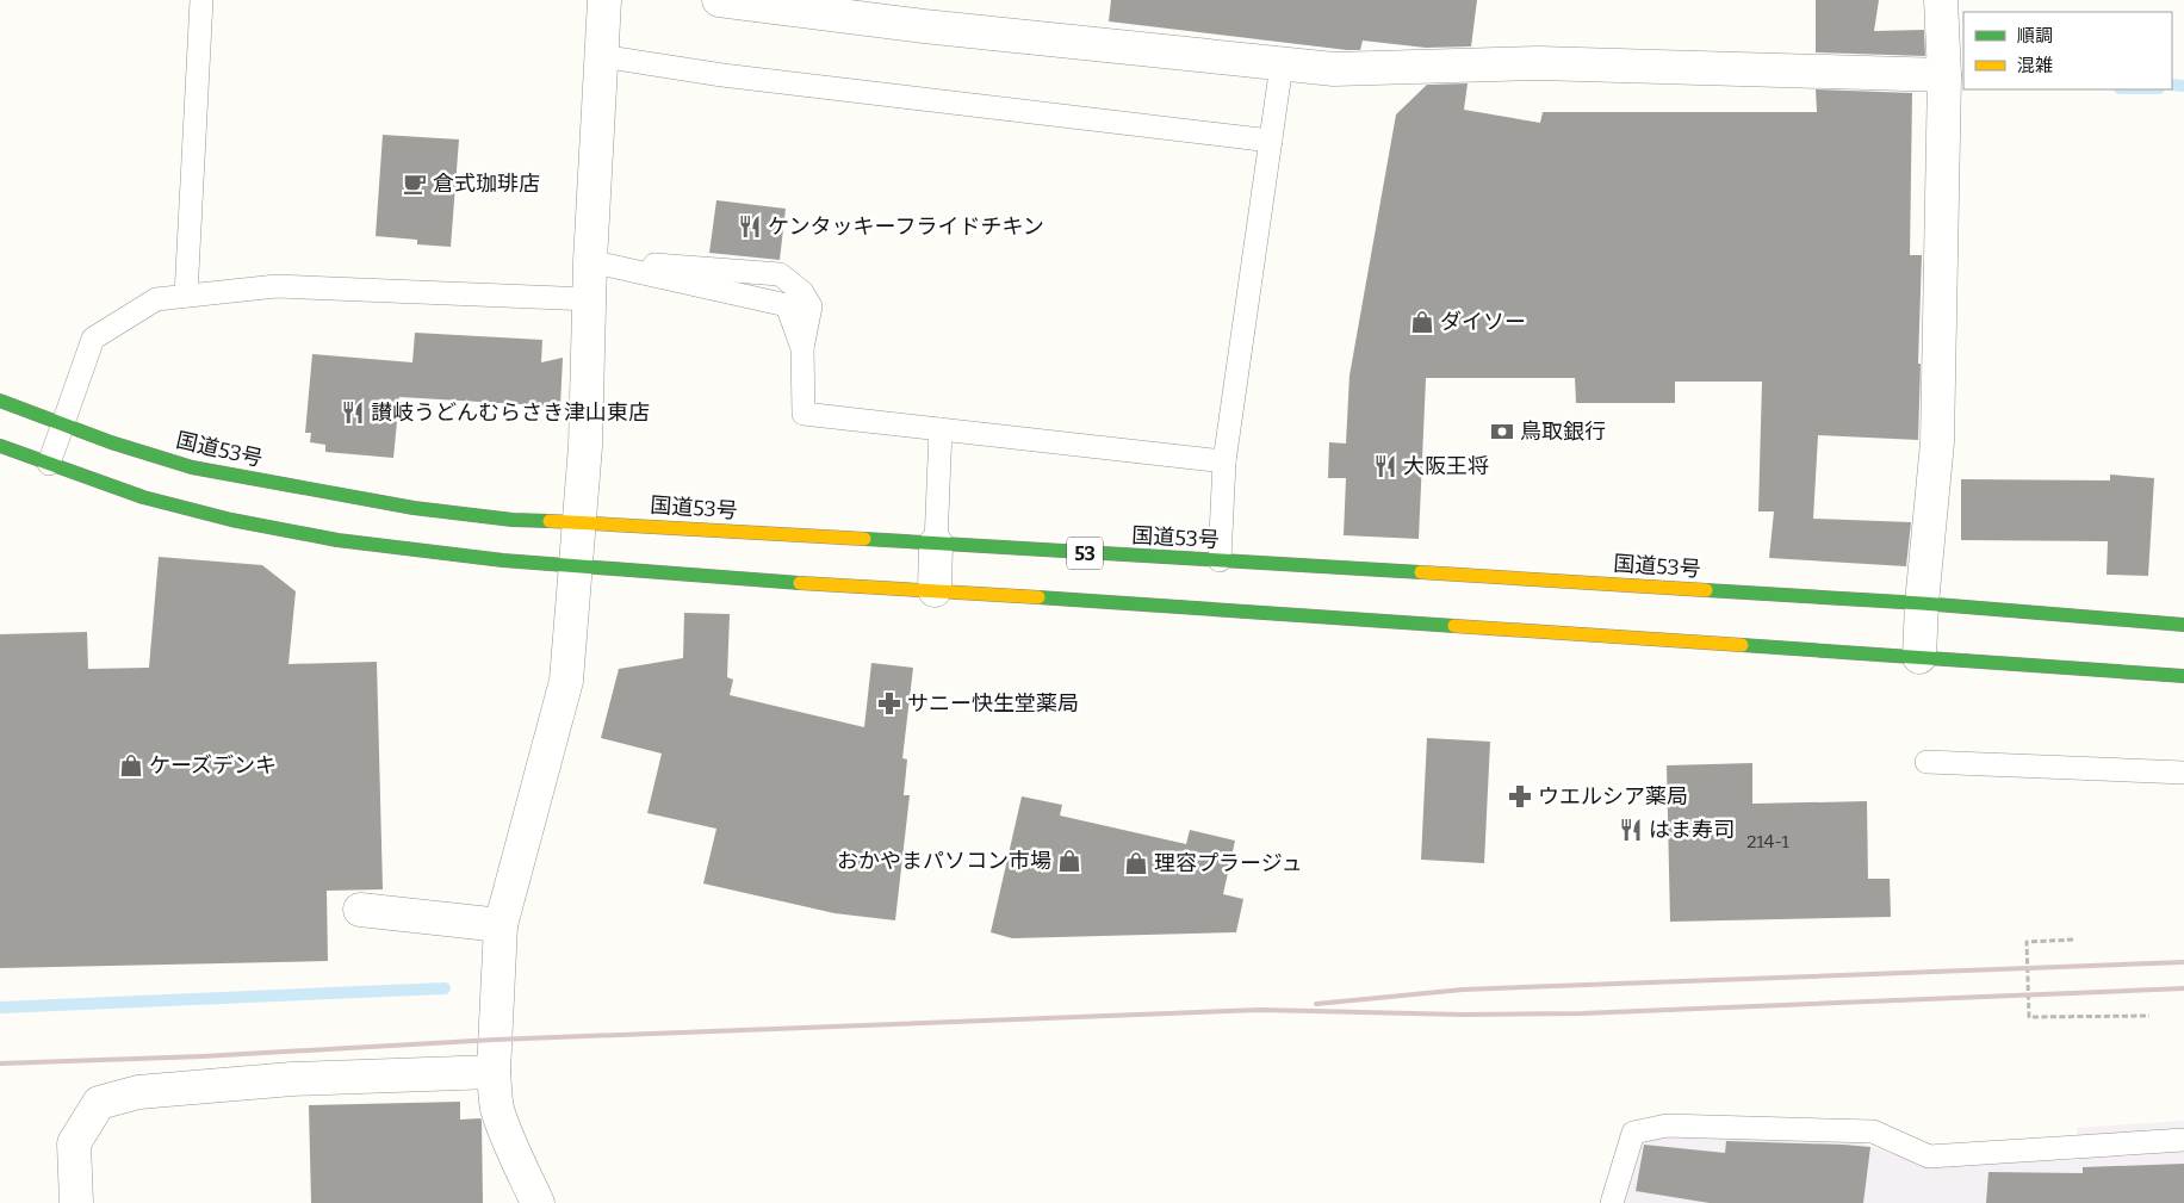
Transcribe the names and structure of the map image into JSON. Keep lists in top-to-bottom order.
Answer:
{
  "streets": {
    "highway": ["国道53号", "53"]
  },
  "places": {
    "cafe": ["倉式珈琲店"],
    "restaurant": [
      "ケンタッキーフライドチキン",
      "讃岐うどんむらさき津山東店",
      "大阪王将",
      "はま寿司"
    ],
    "shop": [
      "ダイソー",
      "ケーズデンキ",
      "おかやまパソコン市場",
      "理容プラージュ"
    ],
    "bank": ["鳥取銀行"],
    "pharmacy": ["サニー快生堂薬局", "ウエルシア薬局"]
  },
  "house_numbers": ["214-1"],
  "legend": ["順調", "混雑"]
}
